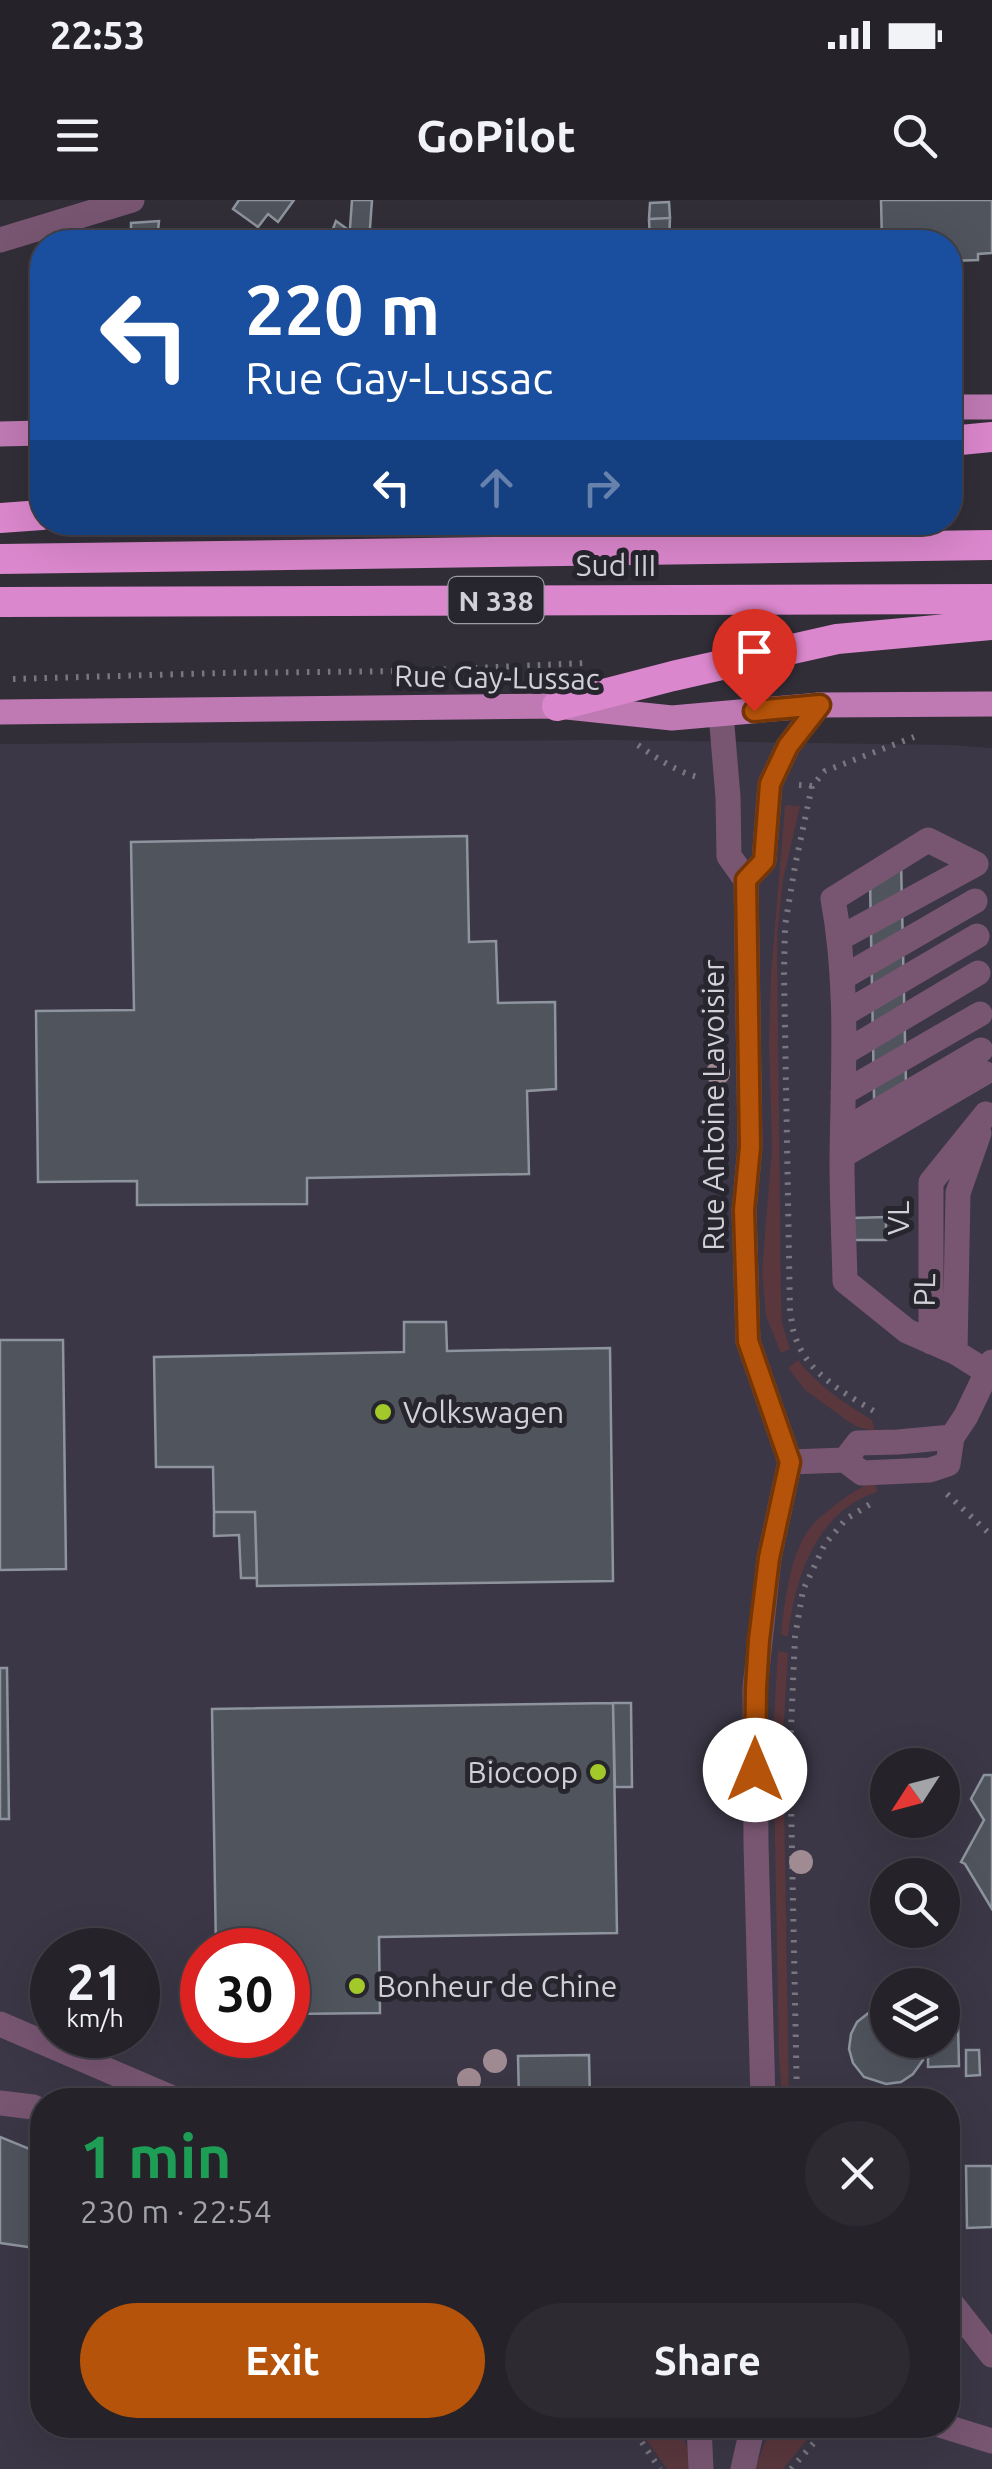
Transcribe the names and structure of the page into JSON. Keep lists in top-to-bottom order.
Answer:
{
  "streets": {
    "highway": ["Sud III", "N 338"],
    "main road": ["Rue Gay-Lussac"],
    "street": ["Rue Antoine Lavoisier", "VL"]
  },
  "crossings": [
    ["Rue Gay-Lussac", "Rue Antoine Lavoisier"]
  ],
  "places": ["Volkswagen", "Biocoop", "Bonheur de Chine"],
  "north": "bottom left",
  "page": {
    "status": "22:53",
    "header": "GoPilot",
    "turn": ["220 m", "Rue Gay-Lussac"],
    "speed": "21 km/h",
    "limit": "30",
    "heading": ["1 min", "230 m · 22:54"],
    "buttons": ["Exit", "Share"]
  }
}
